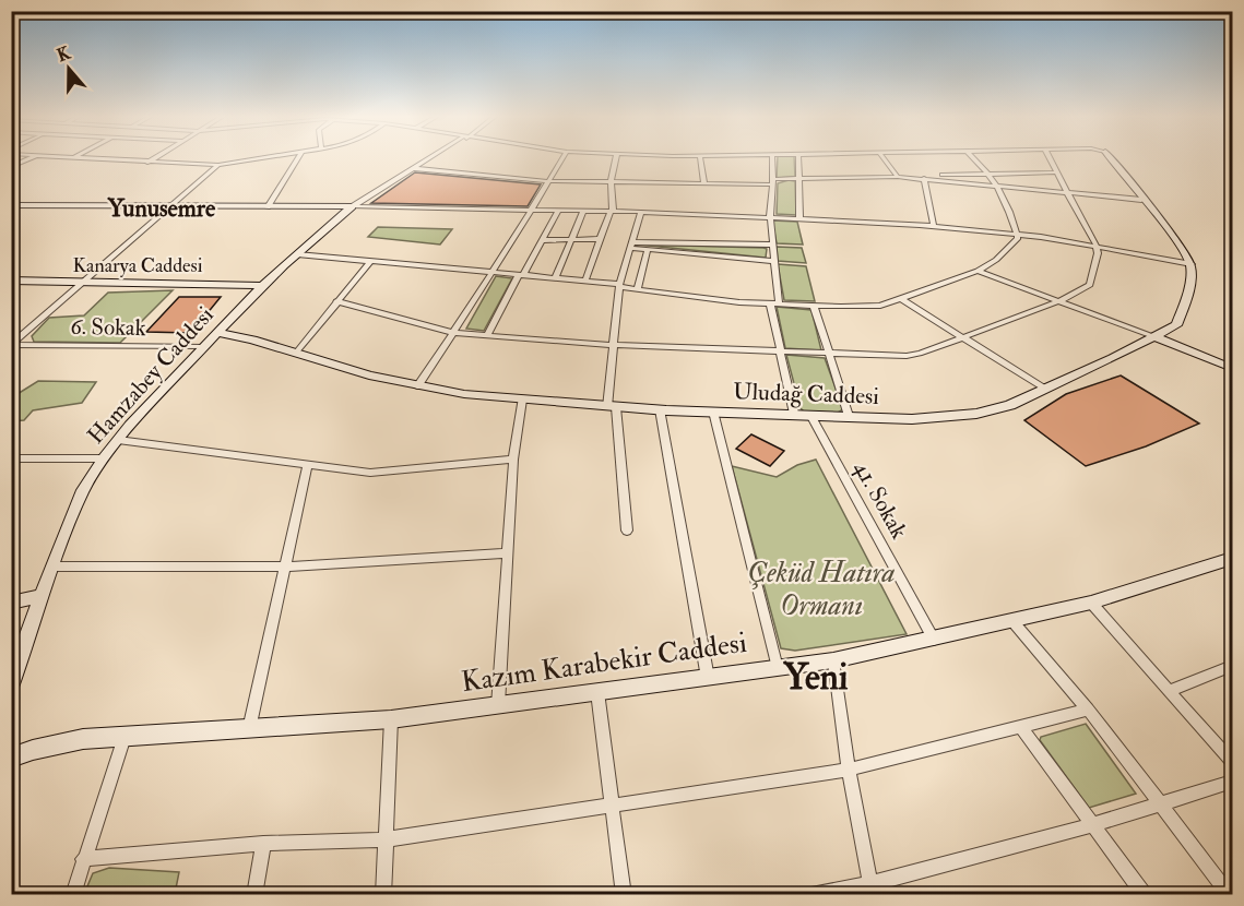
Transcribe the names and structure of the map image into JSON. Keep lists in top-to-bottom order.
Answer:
{
  "streets": {
    "street": [
      "Kanarya Caddesi",
      "6. Sokak",
      "Hamzabey Caddesi",
      "Uludağ Caddesi",
      "41. Sokak",
      "Kazım Karabekir Caddesi"
    ]
  },
  "crossings": [
    ["Kanarya Caddesi", "Hamzabey Caddesi"],
    ["6. Sokak", "Hamzabey Caddesi"],
    ["Hamzabey Caddesi", "Uludağ Caddesi"],
    ["Uludağ Caddesi", "41. Sokak"],
    ["41. Sokak", "Kazım Karabekir Caddesi"]
  ],
  "districts": ["Yunusemre", "Yeni"],
  "parks": ["Çeküd Hatıra Ormanı"],
  "north": "top"
}
